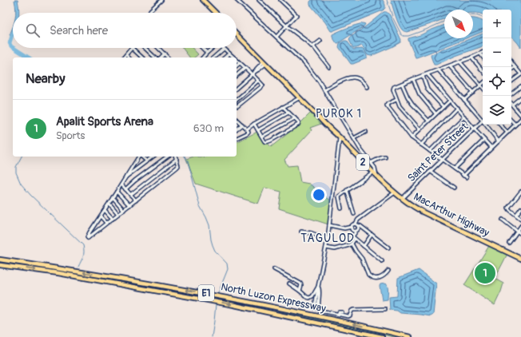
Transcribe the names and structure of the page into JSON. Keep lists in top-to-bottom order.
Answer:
{
  "streets": {
    "highway": [
      "2",
      "MacArthur Highway",
      "E1",
      "North Luzon Expressway"
    ],
    "street": ["Saint Peter Street"]
  },
  "crossings": [
    ["Saint Peter Street", "MacArthur Highway"]
  ],
  "districts": ["PUROK 1", "TAGULOD"],
  "north": "bottom right",
  "page": {
    "map_buttons": ["+", "−"],
    "search": "Search here",
    "heading": "Nearby",
    "list": [
      {
        "mark": "1",
        "name": "Apalit Sports Arena",
        "note": "Sports",
        "value": "630 m"
      }
    ],
    "pins": "1"
  }
}
